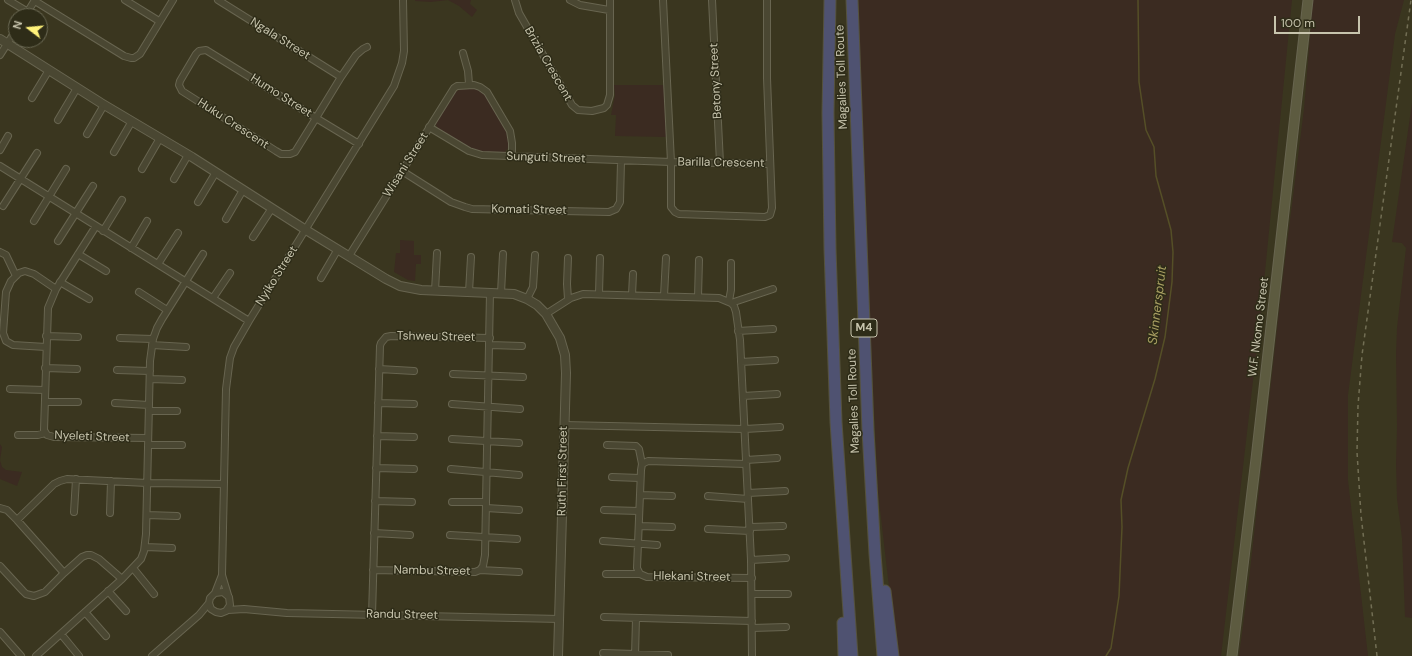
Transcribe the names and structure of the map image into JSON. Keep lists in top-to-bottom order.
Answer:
{
  "streets": {
    "highway": ["Magalies Toll Route", "M4"],
    "main road": ["W.F. Nkomo Street"],
    "street": [
      "Ngala Street",
      "Brizia Crescent",
      "Betony Street",
      "Humo Street",
      "Huku Crescent",
      "Sunguti Street",
      "Barilla Crescent",
      "Wisani Street",
      "Komati Street",
      "Nyiko Street",
      "Tshweu Street",
      "Nyeleti Street",
      "Ruth First Street",
      "Nambu Street",
      "Hlekani Street",
      "Randu Street"
    ]
  },
  "crossings": [
    ["Betony Street", "Barilla Crescent"],
    ["Humo Street", "Huku Crescent"],
    ["Humo Street", "Nyiko Street"],
    ["Sunguti Street", "Barilla Crescent"],
    ["Sunguti Street", "Wisani Street"],
    ["Sunguti Street", "Komati Street"],
    ["Wisani Street", "Komati Street"],
    ["Wisani Street", "Ruth First Street"],
    ["Nyiko Street", "Ruth First Street"],
    ["Nyiko Street", "Randu Street"],
    ["Tshweu Street", "Nambu Street"],
    ["Ruth First Street", "Nambu Street"],
    ["Ruth First Street", "Randu Street"]
  ],
  "water": ["Skinnerspruit"],
  "scale_bar": "100 m",
  "north": "left"
}
